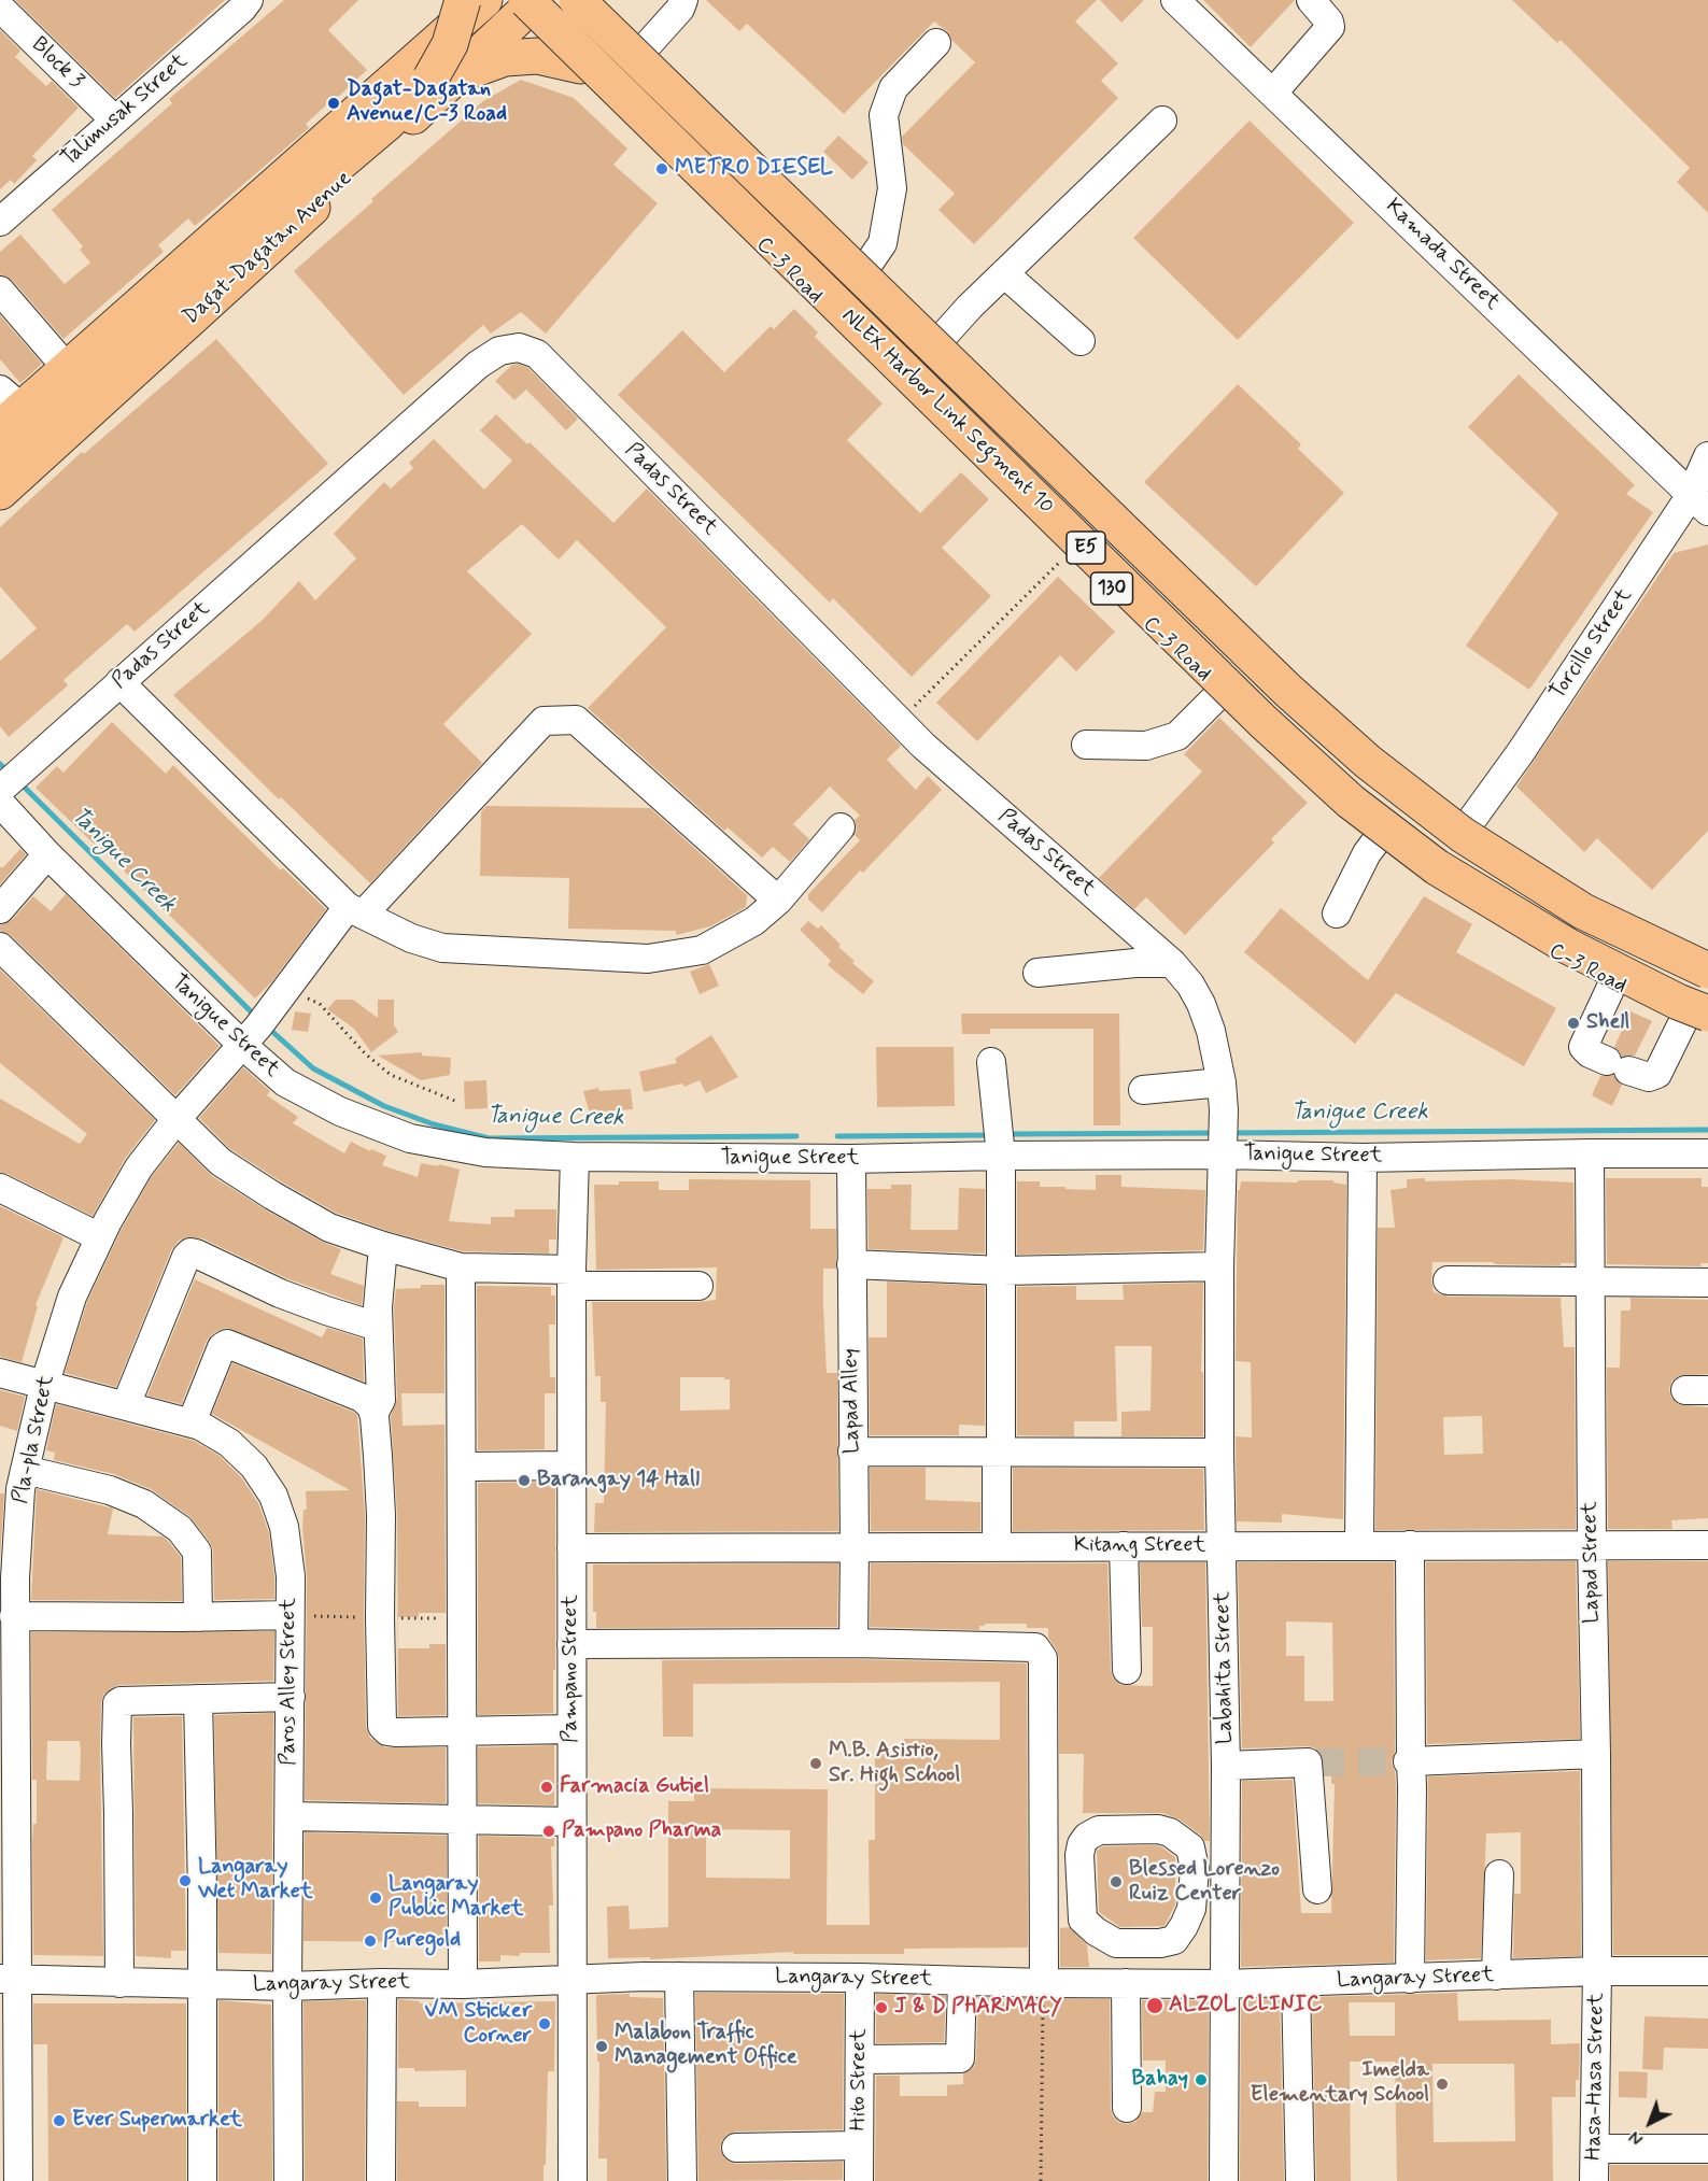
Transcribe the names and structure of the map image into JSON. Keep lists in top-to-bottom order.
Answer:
{
  "streets": {
    "main road": [
      "Dagat-Dagatan Avenue",
      "C-3 Road",
      "NLEX Harbor Link Segment 10",
      "E5",
      "130"
    ],
    "street": [
      "Block 3",
      "Talimusak Street",
      "Kamada Street",
      "Padas Street",
      "Torcillo Street",
      "Tanigue Street",
      "Lapad Alley",
      "Pla-pla Street",
      "Kitang Street",
      "Lapad Street",
      "Labahita Street",
      "Pampano Street",
      "Paros Alley Street",
      "Langaray Street",
      "Hasa-Hasa Street",
      "Hito Street"
    ]
  },
  "crossings": [
    ["Block 3", "Talimusak Street"],
    ["Dagat-Dagatan Avenue", "C-3 Road"],
    ["Dagat-Dagatan Avenue", "NLEX Harbor Link Segment 10"],
    ["Kamada Street", "Torcillo Street"],
    ["C-3 Road", "NLEX Harbor Link Segment 10"],
    ["Padas Street", "Tanigue Street"],
    ["Padas Street", "Labahita Street"],
    ["Tanigue Street", "Lapad Alley"],
    ["Tanigue Street", "Pla-pla Street"],
    ["Tanigue Street", "Lapad Street"],
    ["Tanigue Street", "Labahita Street"],
    ["Tanigue Street", "Pampano Street"],
    ["Lapad Alley", "Kitang Street"],
    ["Pla-pla Street", "Paros Alley Street"],
    ["Pla-pla Street", "Langaray Street"],
    ["Kitang Street", "Lapad Street"],
    ["Kitang Street", "Labahita Street"],
    ["Kitang Street", "Pampano Street"],
    ["Lapad Street", "Langaray Street"],
    ["Lapad Street", "Hasa-Hasa Street"],
    ["Labahita Street", "Langaray Street"],
    ["Pampano Street", "Langaray Street"],
    ["Paros Alley Street", "Langaray Street"],
    ["Langaray Street", "Hasa-Hasa Street"],
    ["Langaray Street", "Hito Street"]
  ],
  "water": ["Tanigue Creek"],
  "places": [
    "Dagat-Dagatan Avenue/C-3 Road",
    "METRO DIESEL",
    "Shell",
    "Barangay 14 Hall",
    "M.B. Asistio, Sr. High School",
    "Farmacia Gutiel",
    "Pampano Pharma",
    "Langaray Wet Market",
    "Blessed Lorenzo Ruiz Center",
    "Langaray Public Market",
    "Puregold",
    "ALZOL CLINIC",
    "J & D PHARMACY",
    "VM Sticker Corner",
    "Malabon Traffic Management Office",
    "Bahay",
    "Imelda Elementary School",
    "Ever Supermarket"
  ],
  "north": "bottom left"
}
